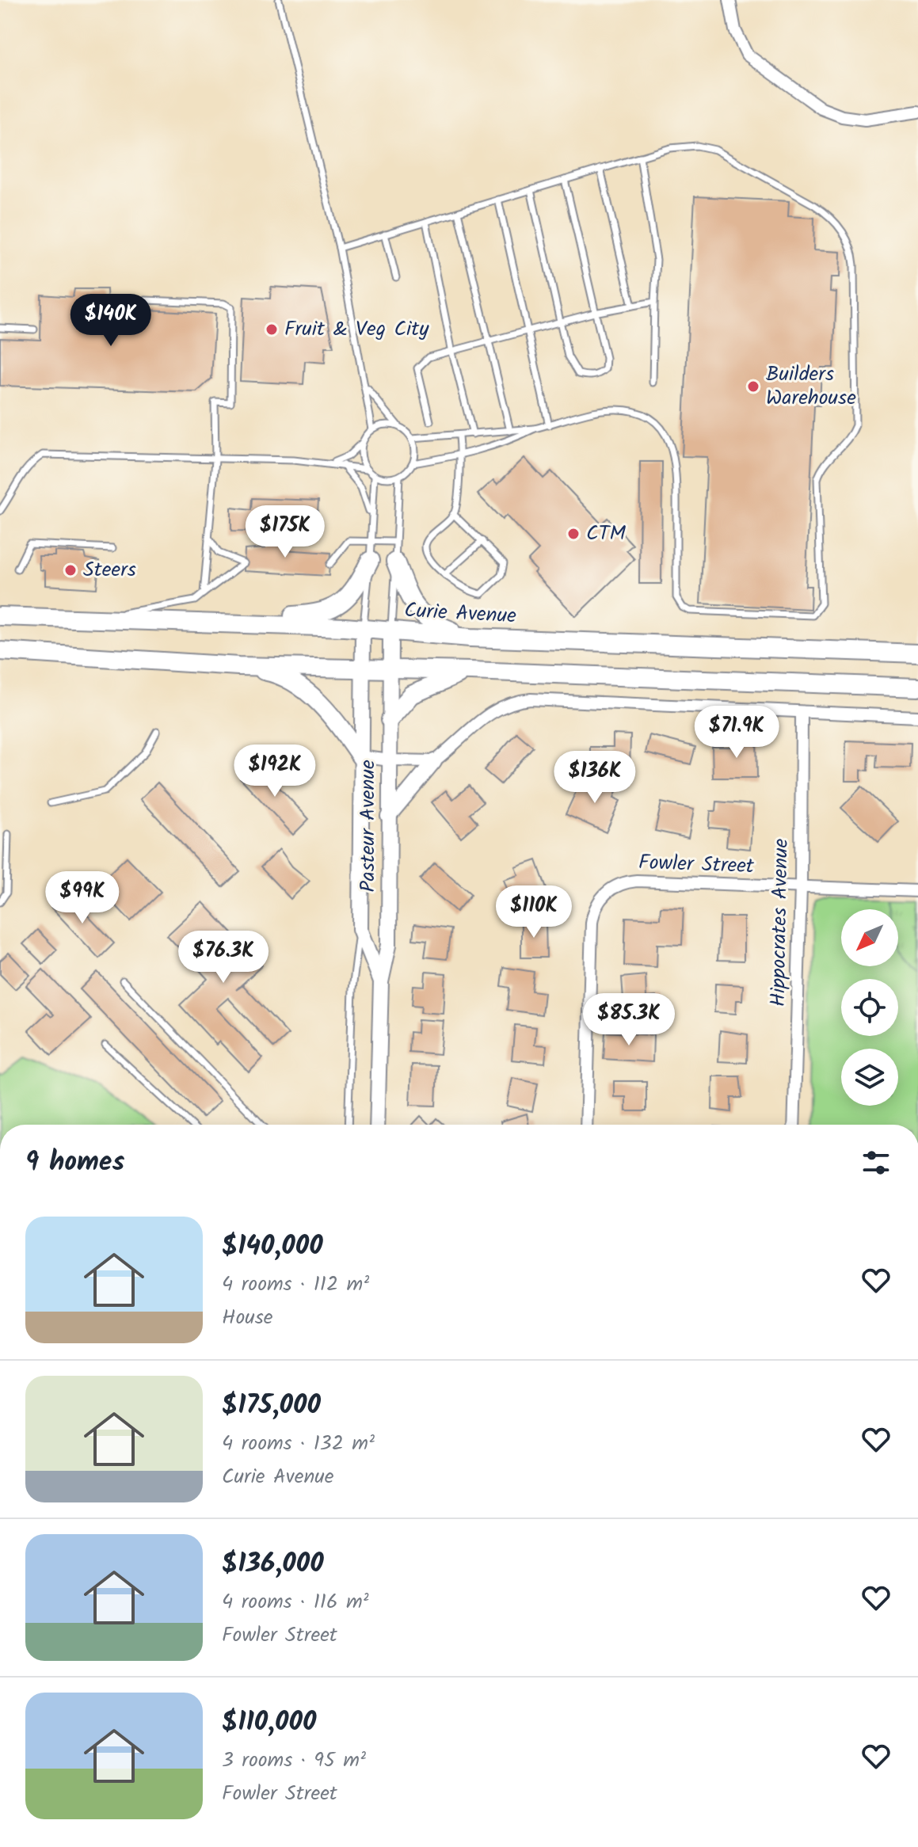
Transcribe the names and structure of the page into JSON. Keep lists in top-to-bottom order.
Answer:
{
  "streets": {
    "main road": ["Curie Avenue"],
    "street": ["Pasteur Avenue", "Fowler Street", "Hippocrates Avenue"]
  },
  "crossings": [
    ["Curie Avenue", "Pasteur Avenue"],
    ["Fowler Street", "Hippocrates Avenue"]
  ],
  "places": [
    "Fruit & Veg City",
    "Builders Warehouse",
    "CTM",
    "Steers"
  ],
  "north": "bottom left",
  "page": {
    "price": [
      "$140K",
      "$175K",
      "$71.9K",
      "$192K",
      "$136K",
      "$99K",
      "$110K",
      "$76.3K",
      "$85.3K"
    ],
    "heading": "9 homes",
    "list": [
      {
        "name": "$140,000",
        "note": "4 rooms · 112 m² · House"
      },
      {
        "name": "$175,000",
        "note": "4 rooms · 132 m² · Curie Avenue"
      },
      {
        "name": "$136,000",
        "note": "4 rooms · 116 m² · Fowler Street"
      },
      {
        "name": "$110,000",
        "note": "3 rooms · 95 m² · Fowler Street"
      }
    ]
  }
}
